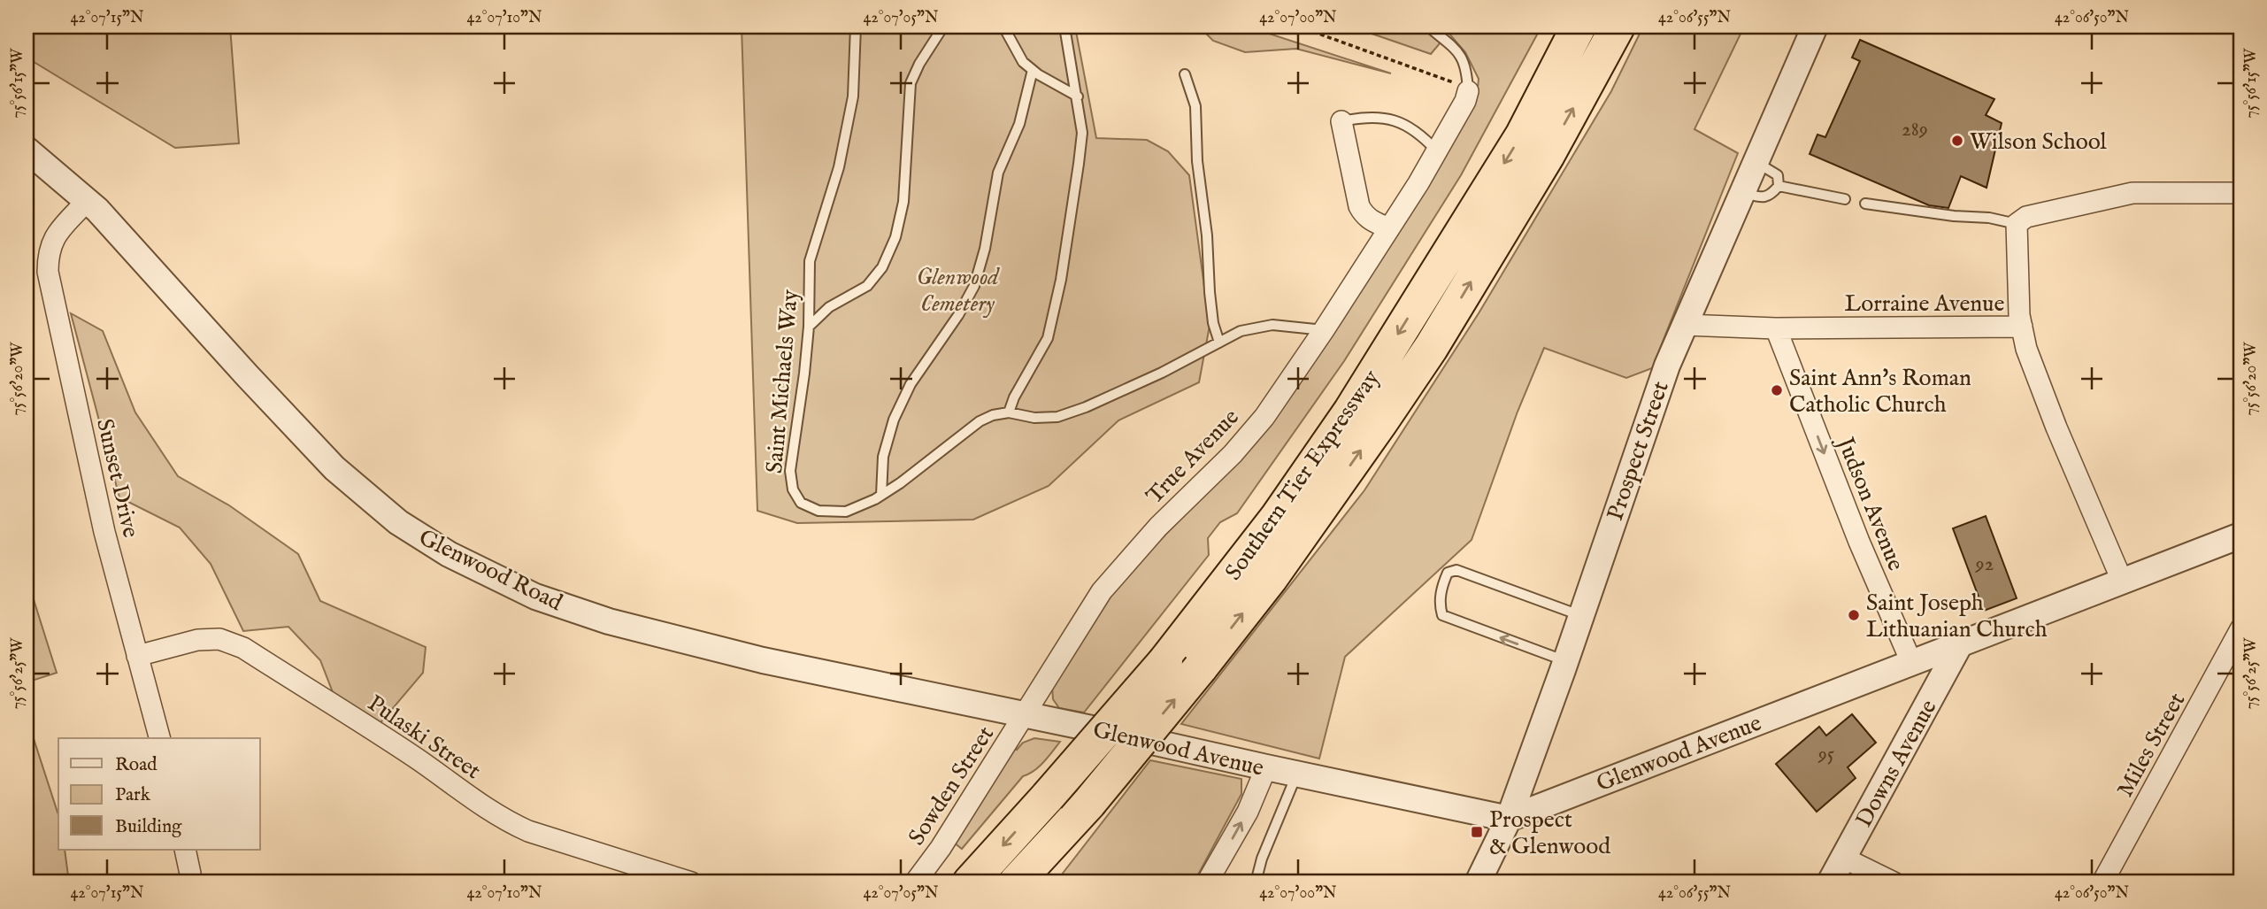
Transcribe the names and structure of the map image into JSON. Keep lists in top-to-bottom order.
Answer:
{
  "streets": {
    "highway": ["Southern Tier Expressway"],
    "street": [
      "Lorraine Avenue",
      "Prospect Street",
      "True Avenue",
      "Sunset Drive",
      "Judson Avenue",
      "Glenwood Road",
      "Pulaski Street",
      "Miles Street",
      "Glenwood Avenue",
      "Downs Avenue",
      "Sowden Street"
    ],
    "lane": ["Saint Michaels Way"]
  },
  "crossings": [
    ["Lorraine Avenue", "Prospect Street"],
    ["Lorraine Avenue", "Judson Avenue"],
    ["Lorraine Avenue", "Glenwood Avenue"],
    ["Saint Michaels Way", "True Avenue"],
    ["Prospect Street", "Glenwood Avenue"],
    ["True Avenue", "Glenwood Road"],
    ["True Avenue", "Glenwood Avenue"],
    ["True Avenue", "Sowden Street"],
    ["Sunset Drive", "Glenwood Road"],
    ["Sunset Drive", "Pulaski Street"],
    ["Judson Avenue", "Glenwood Avenue"],
    ["Glenwood Road", "Glenwood Avenue"],
    ["Glenwood Road", "Sowden Street"],
    ["Glenwood Avenue", "Downs Avenue"],
    ["Glenwood Avenue", "Sowden Street"]
  ],
  "one_way": ["Judson Avenue"],
  "parks": ["Glenwood Cemetery"],
  "places": {
    "other": ["Wilson School", "Saint Ann's Roman Catholic Church", "Saint Joseph Lithuanian Church"],
    "transit": ["Prospect & Glenwood"]
  },
  "house_numbers": ["289", "92", "95"],
  "legend": ["Road", "Park", "Building"],
  "coordinates": [
    "42°07'15\"N",
    "42°07'10\"N",
    "42°07'05\"N",
    "42°07'00\"N",
    "42°06'55\"N",
    "42°06'50\"N",
    "75°56'15\"W",
    "75°56'20\"W",
    "75°56'25\"W"
  ]
}
